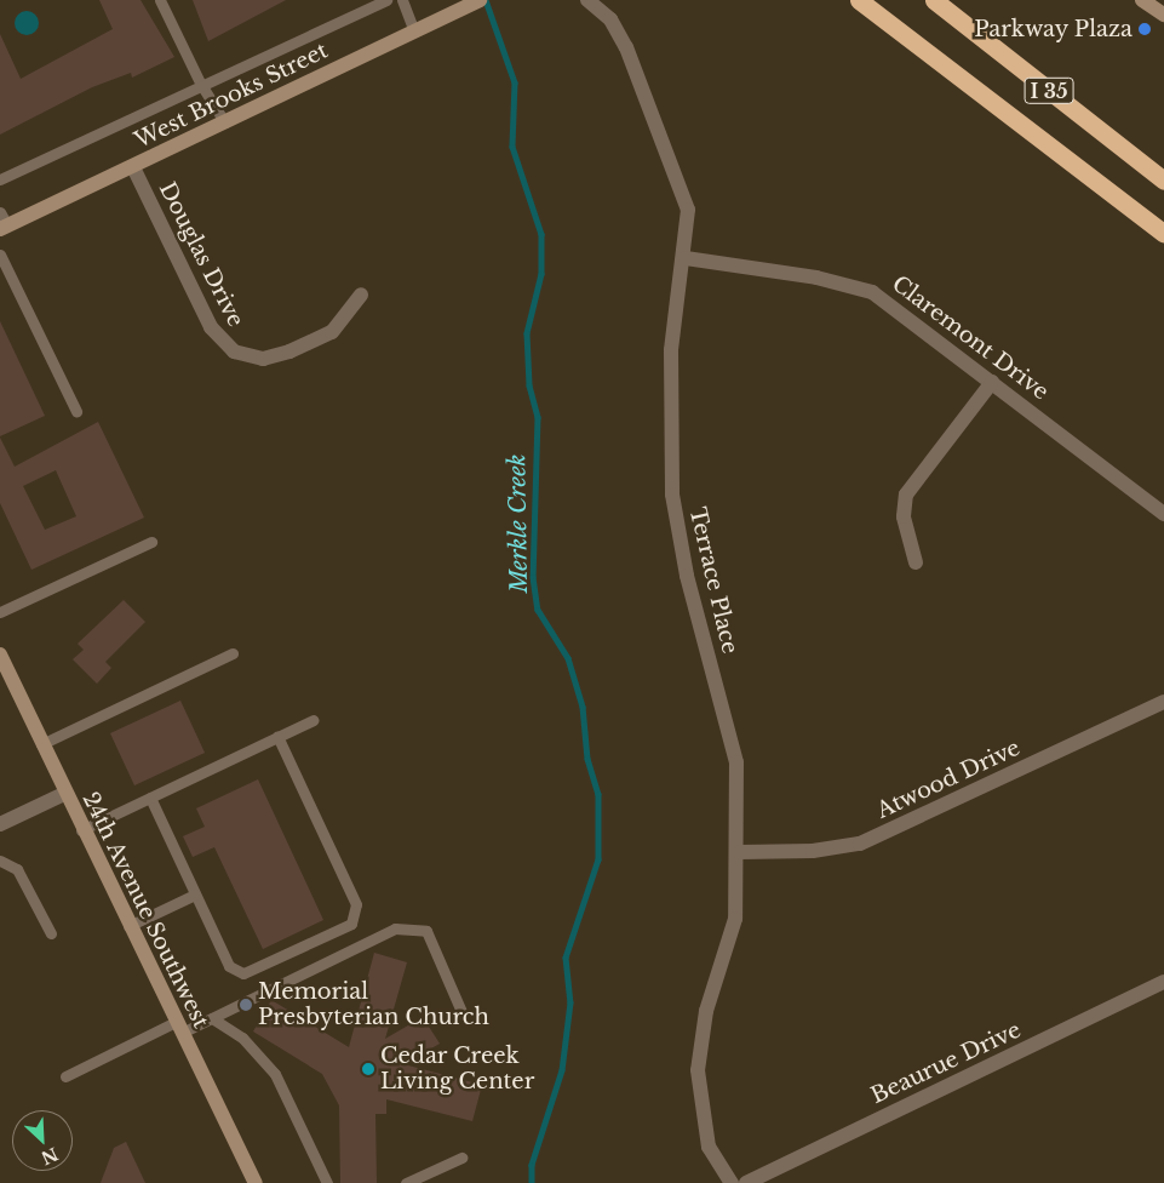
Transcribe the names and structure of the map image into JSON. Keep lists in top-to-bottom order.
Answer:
{
  "streets": {
    "highway": ["I 35"],
    "main road": ["West Brooks Street", "24th Avenue Southwest"],
    "street": [
      "Douglas Drive",
      "Claremont Drive",
      "Terrace Place",
      "Atwood Drive",
      "Beaurue Drive"
    ]
  },
  "crossings": [
    ["West Brooks Street", "Douglas Drive"],
    ["Claremont Drive", "Terrace Place"],
    ["Terrace Place", "Atwood Drive"]
  ],
  "water": ["Merkle Creek"],
  "places": ["Parkway Plaza", "Memorial Presbyterian Church", "Cedar Creek Living Center"],
  "north": "bottom right"
}
